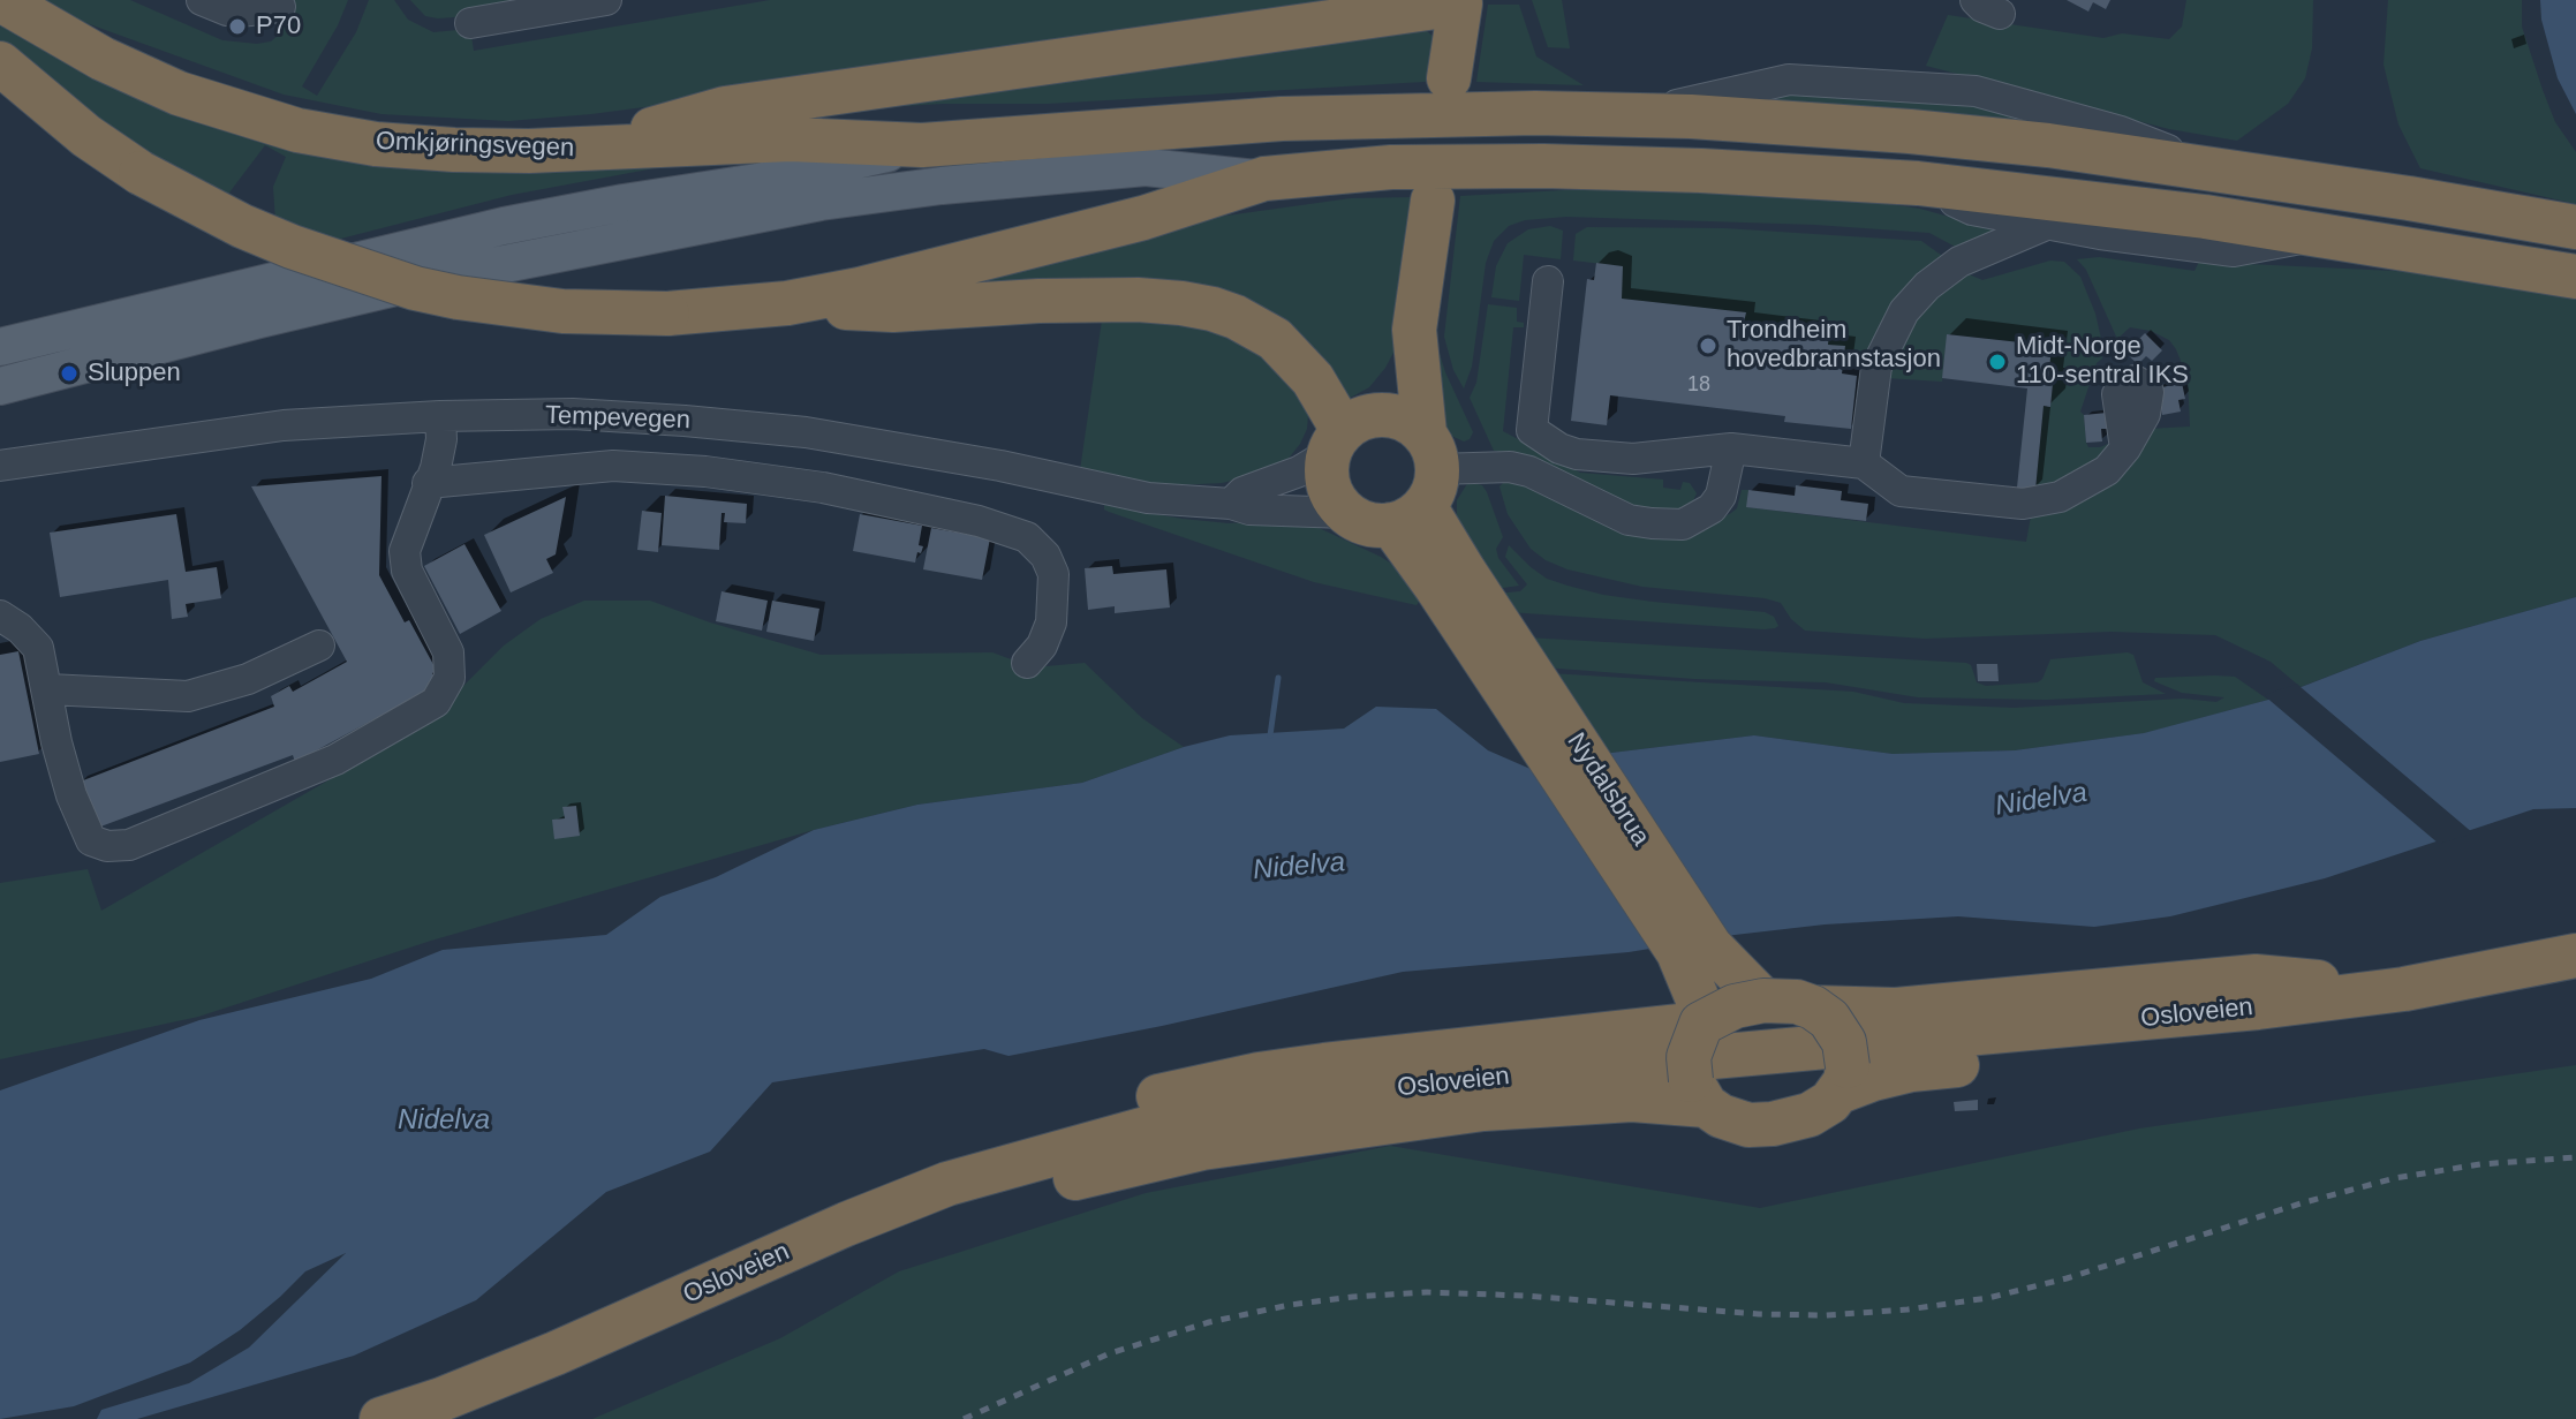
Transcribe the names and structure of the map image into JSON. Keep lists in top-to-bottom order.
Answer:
{
  "streets": {
    "highway": ["Omkjøringsvegen", "Nydalsbrua", "Osloveien"],
    "street": ["Tempevegen"]
  },
  "water": ["Nidelva"],
  "places": [
    "P70",
    "Trondheim hovedbrannstasjon",
    "Midt-Norge 110-sentral IKS",
    "Sluppen"
  ],
  "house_numbers": ["18"]
}
